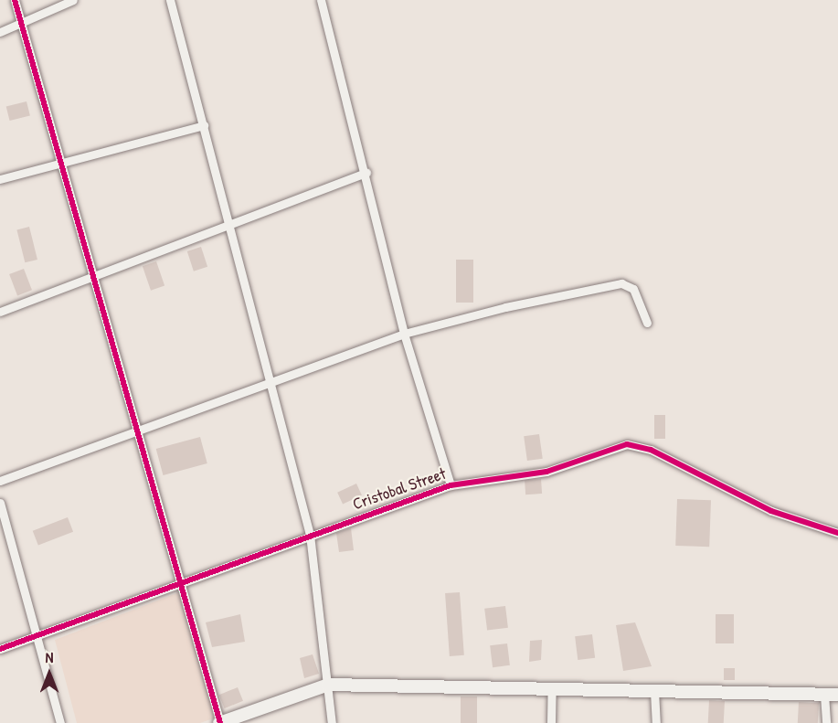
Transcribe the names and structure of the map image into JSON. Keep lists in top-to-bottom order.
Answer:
{
  "streets": {
    "street": ["Cristobal Street"]
  },
  "north": "top"
}
